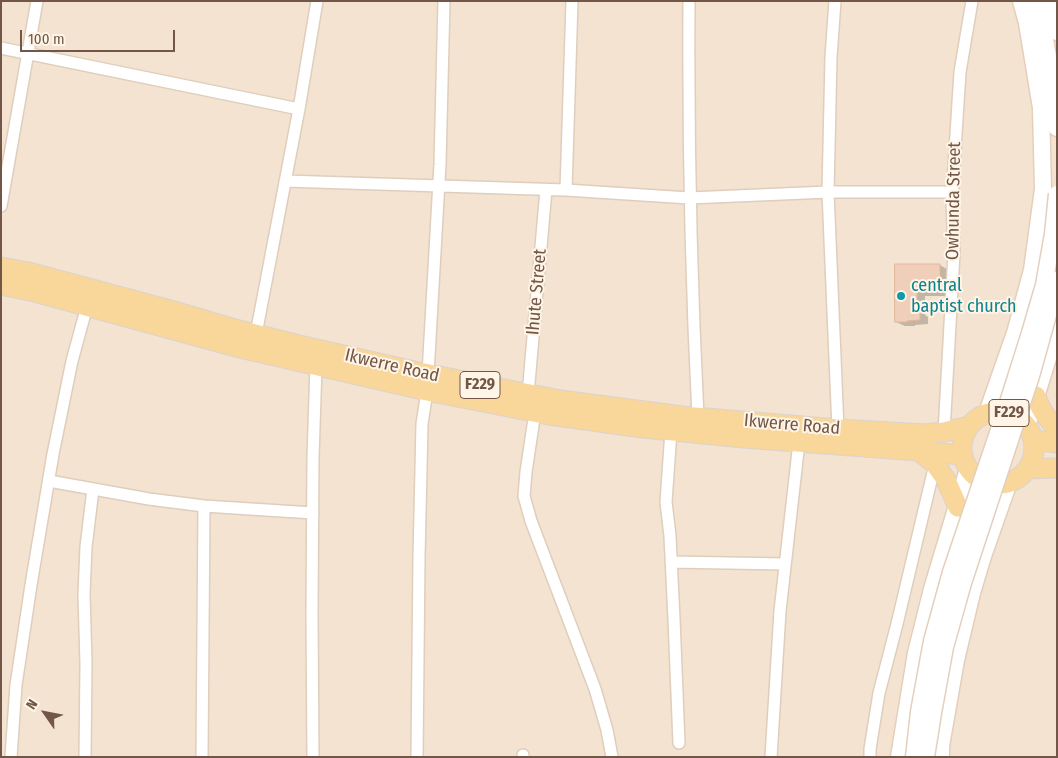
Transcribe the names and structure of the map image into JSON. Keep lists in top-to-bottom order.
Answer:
{
  "streets": {
    "main road": ["Ikwerre Road", "F229"],
    "street": ["Owhunda Street", "Ihute Street"]
  },
  "crossings": [
    ["Owhunda Street", "Ikwerre Road"],
    ["Ihute Street", "Ikwerre Road"],
    ["Ikwerre Road", "F229"]
  ],
  "places": ["central baptist church"],
  "scale_bar": "100 m",
  "north": "top left"
}
